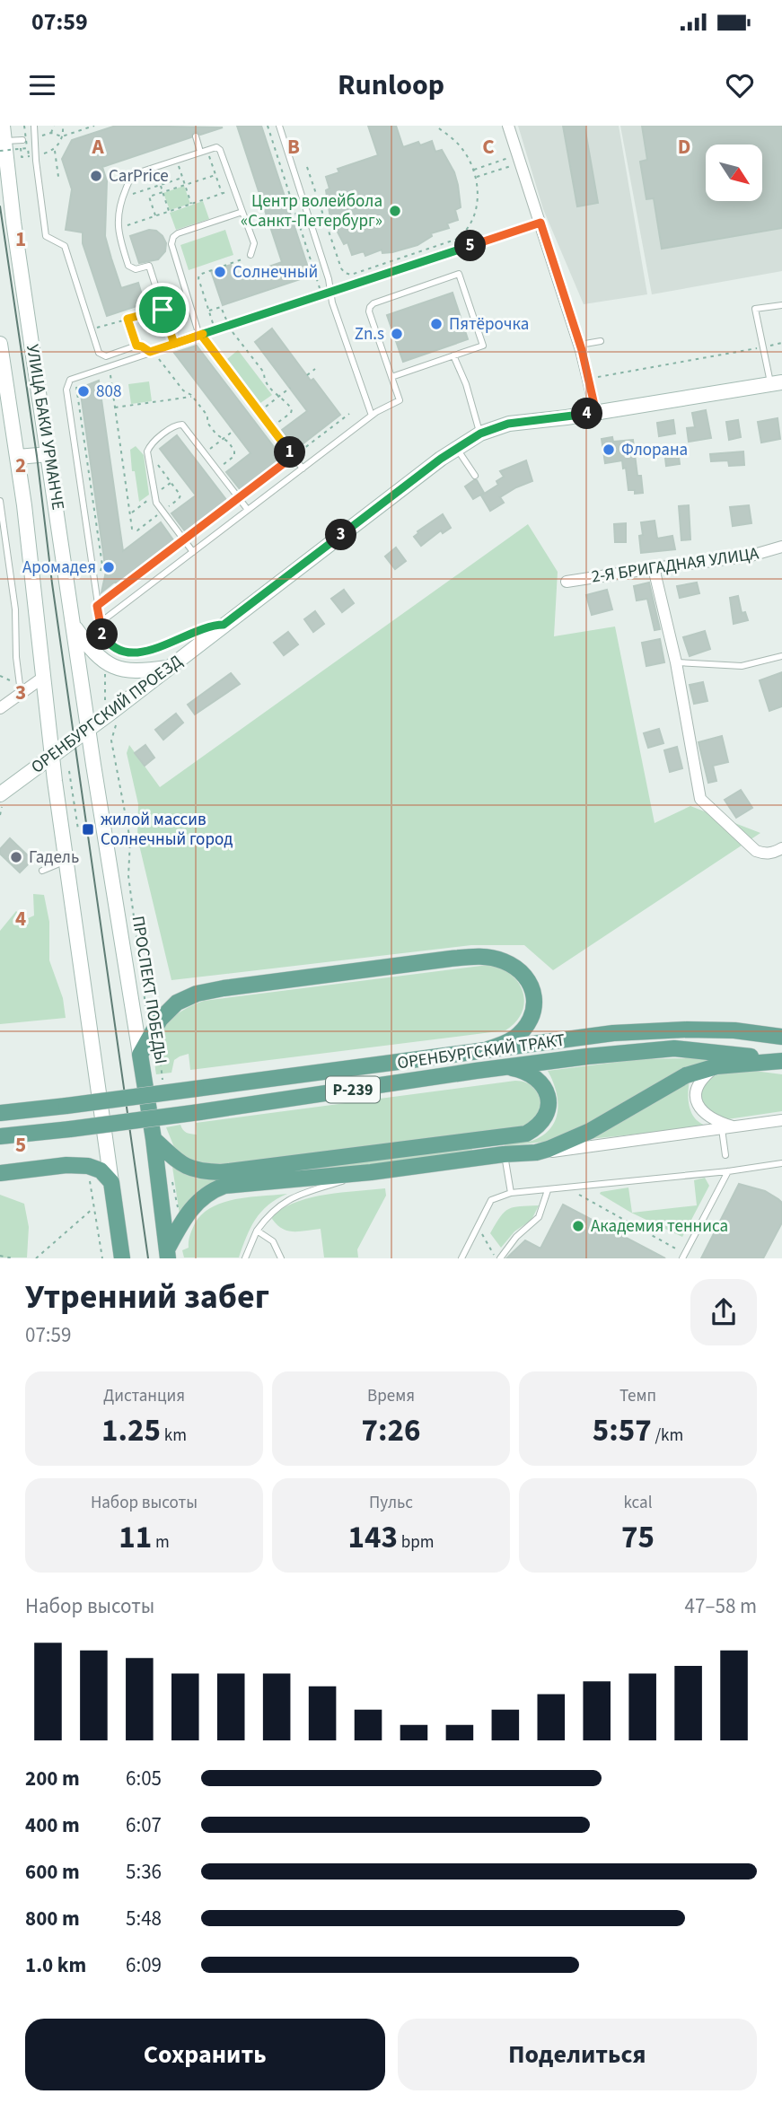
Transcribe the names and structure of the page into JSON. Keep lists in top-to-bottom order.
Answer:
{
  "streets": {
    "main road": [
      "УЛИЦА БАКИ УРМАНЧЕ",
      "ОРЕНБУРГСКИЙ ПРОЕЗД",
      "ПРОСПЕКТ ПОБЕДЫ",
      "ОРЕНБУРГСКИЙ ТРАКТ",
      "Р-239"
    ],
    "street": ["2-Я БРИГАДНАЯ УЛИЦА"]
  },
  "crossings": [
    ["УЛИЦА БАКИ УРМАНЧЕ", "ОРЕНБУРГСКИЙ ПРОЕЗД"],
    ["УЛИЦА БАКИ УРМАНЧЕ", "ПРОСПЕКТ ПОБЕДЫ"],
    ["ОРЕНБУРГСКИЙ ПРОЕЗД", "ПРОСПЕКТ ПОБЕДЫ"]
  ],
  "places": {
    "other": [
      "CarPrice",
      "Центр волейбола «Санкт-Петербург»",
      "Солнечный",
      "Пятёрочка",
      "Zn.s",
      "808",
      "Флорана",
      "Аромадея",
      "Гадель",
      "Академия тенниса"
    ],
    "transit": ["жилой массив Солнечный город"]
  },
  "north": "bottom right",
  "page": {
    "status": "07:59",
    "header": "Runloop",
    "pins": [
      "5",
      "4",
      "1",
      "3",
      "2"
    ],
    "heading": ["Утренний забег", "07:59"],
    "stats": [
      ["Дистанция", "1.25 km"],
      ["Время", "7:26"],
      ["Темп", "5:57 /km"],
      ["Набор высоты", "11 m"],
      ["Пульс", "143 bpm"],
      ["kcal", "75"]
    ],
    "chart": ["Набор высоты", "47–58 m"],
    "list": [
      {
        "name": "200 m",
        "note": "6:05"
      },
      {
        "name": "400 m",
        "note": "6:07"
      },
      {
        "name": "600 m",
        "note": "5:36"
      },
      {
        "name": "800 m",
        "note": "5:48"
      },
      {
        "name": "1.0 km",
        "note": "6:09"
      }
    ],
    "buttons": ["Сохранить", "Поделиться"]
  },
  "grid": {
    "columns": [
      "A",
      "B",
      "C",
      "D"
    ],
    "rows": [
      "1",
      "2",
      "3",
      "4",
      "5"
    ]
  }
}
